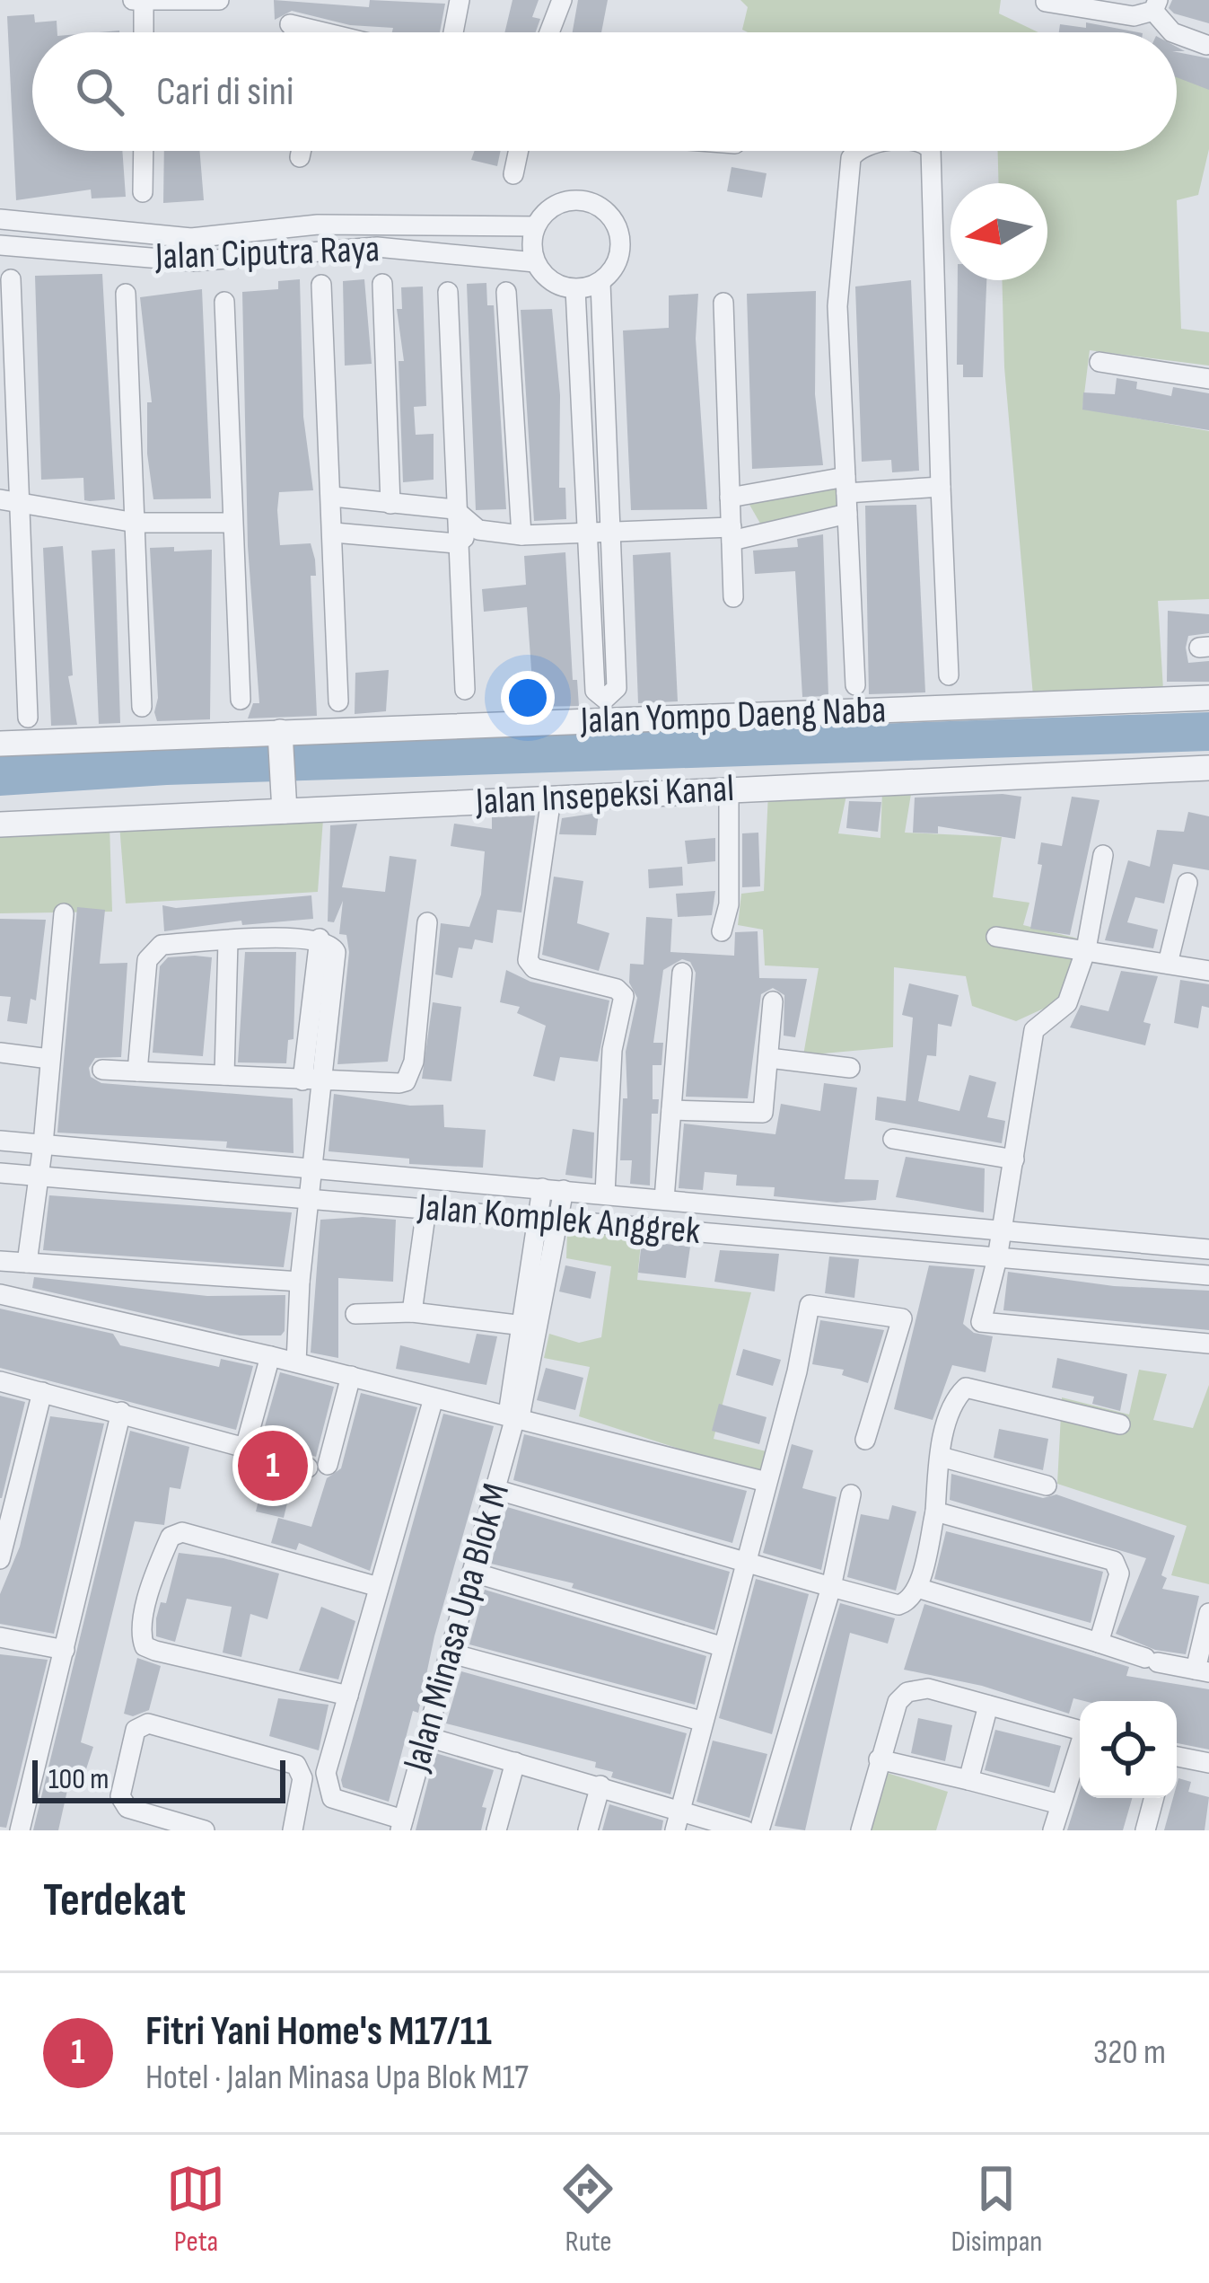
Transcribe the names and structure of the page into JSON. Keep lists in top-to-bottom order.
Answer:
{
  "streets": {
    "street": [
      "Jalan Ciputra Raya",
      "Jalan Yompo Daeng Naba",
      "Jalan Insepeksi Kanal",
      "Jalan Komplek Anggrek",
      "Jalan Minasa Upa Blok M"
    ]
  },
  "crossings": [
    ["Jalan Komplek Anggrek", "Jalan Minasa Upa Blok M"]
  ],
  "scale_bar": "100 m",
  "north": "left",
  "page": {
    "search": "Cari di sini",
    "pins": "1",
    "scale": "100 m",
    "heading": "Terdekat",
    "list": [
      {
        "mark": "1",
        "name": "Fitri Yani Home's M17/11",
        "note": "Hotel · Jalan Minasa Upa Blok M17",
        "value": "320 m"
      }
    ],
    "nav": ["Peta", "Rute", "Disimpan"]
  }
}
